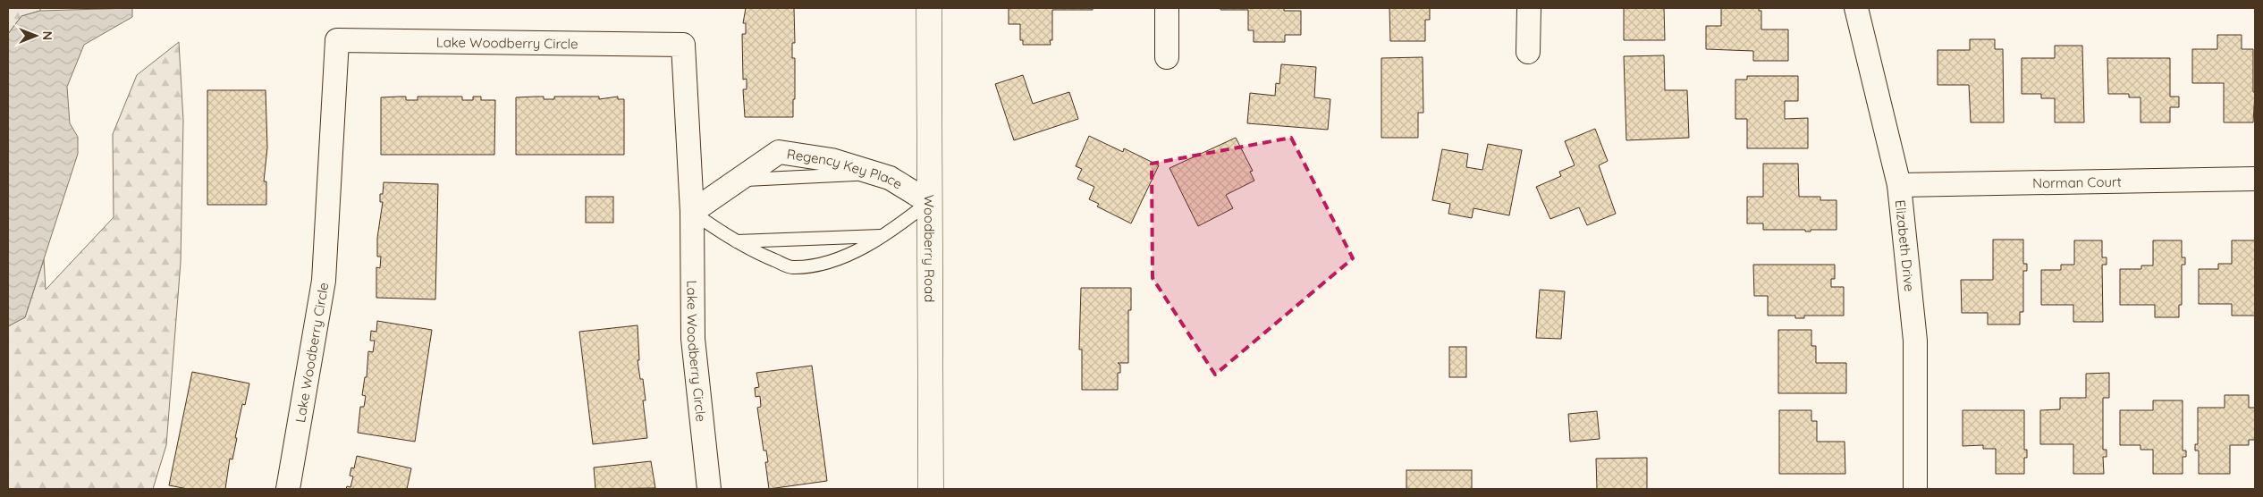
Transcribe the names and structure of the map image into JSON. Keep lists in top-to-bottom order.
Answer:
{
  "streets": {
    "street": [
      "Lake Woodberry Circle",
      "Regency Key Place",
      "Norman Court",
      "Elizabeth Drive",
      "Woodberry Road"
    ]
  },
  "crossings": [
    ["Lake Woodberry Circle", "Regency Key Place"],
    ["Regency Key Place", "Woodberry Road"],
    ["Norman Court", "Elizabeth Drive"]
  ],
  "north": "right"
}
